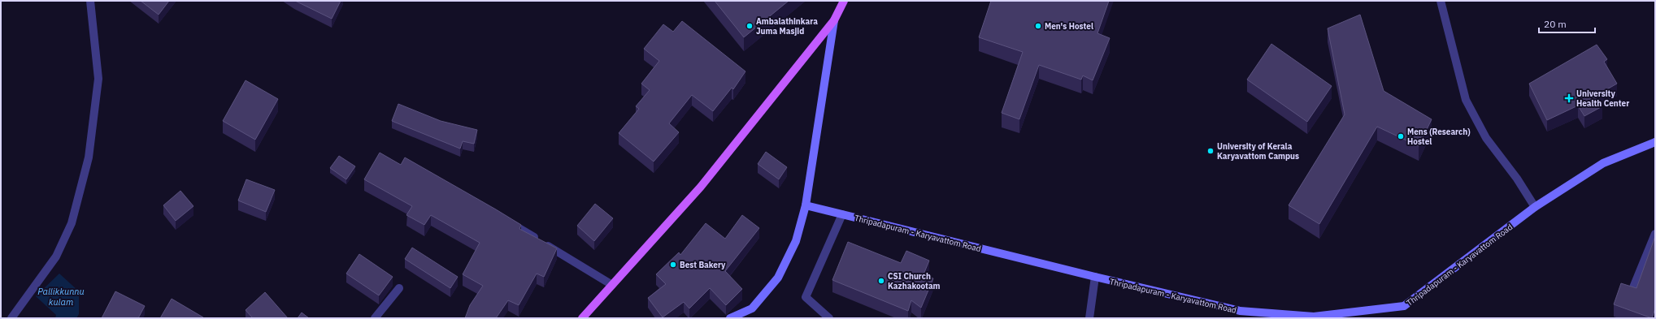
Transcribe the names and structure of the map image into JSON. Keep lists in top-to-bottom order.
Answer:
{
  "streets": {
    "main road": ["Thripadapuram - Karyavattom Road"]
  },
  "water": ["Pallikkunnu kulam"],
  "places": {
    "other": [
      "Ambalathinkara Juma Masjid",
      "Men's Hostel",
      "Mens (Research) Hostel",
      "University of Kerala Karyavattom Campus",
      "Best Bakery",
      "CSI Church Kazhakootam"
    ],
    "health": ["University Health Center"]
  },
  "scale_bar": "20 m"
}
